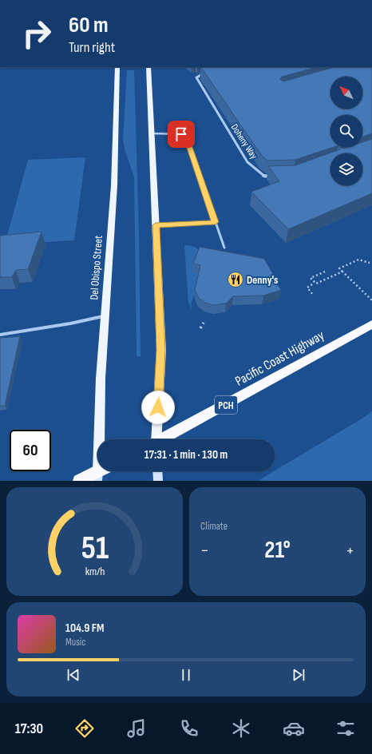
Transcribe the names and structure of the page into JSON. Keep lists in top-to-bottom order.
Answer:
{
  "streets": {
    "highway": ["Pacific Coast Highway", "PCH"],
    "main road": ["Del Obispo Street"],
    "street": ["Doheny Way"]
  },
  "places": {
    "restaurant": ["Denny's"]
  },
  "north": "top left",
  "page": {
    "turn": ["60 m", "Turn right"],
    "limit": "60",
    "trip": "17:31 · 1 min · 130 m",
    "tile": "Climate",
    "heat": ["−", "21°", "+"],
    "song": ["104.9 FM", "Music"],
    "tabs": "17:30",
    "gauge": ["51", "km/h"]
  }
}
